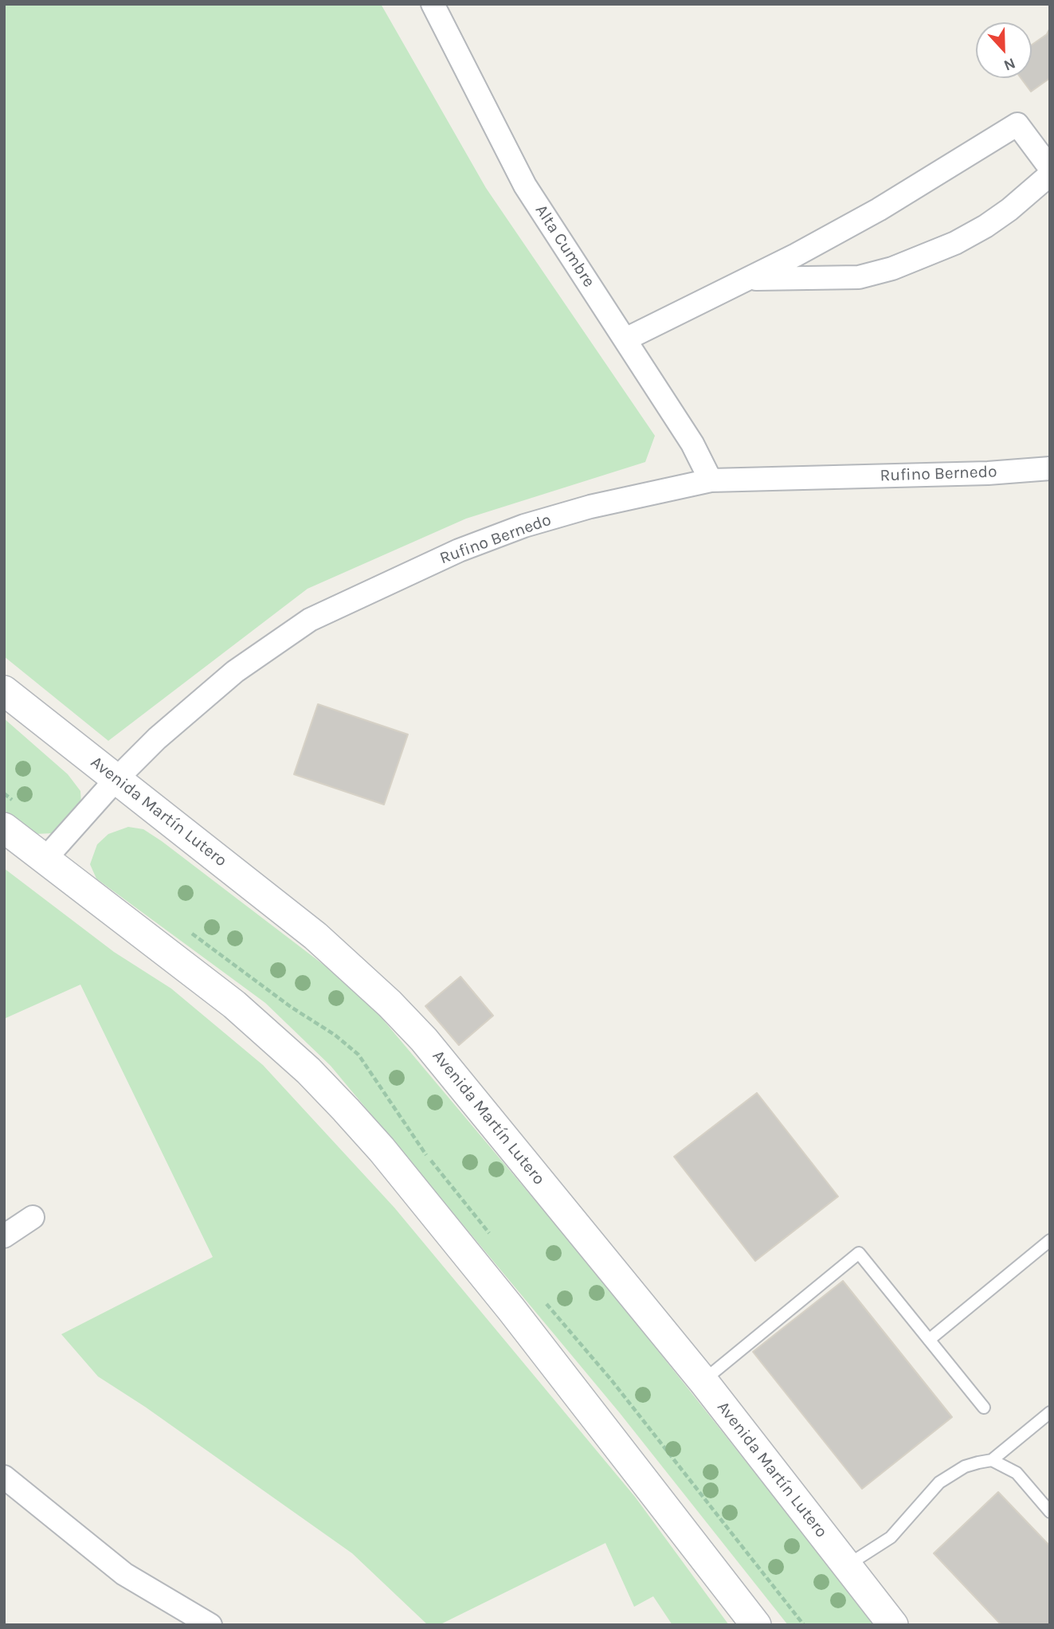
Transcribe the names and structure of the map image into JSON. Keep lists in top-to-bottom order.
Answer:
{
  "streets": {
    "street": ["Alta Cumbre", "Rufino Bernedo", "Avenida Martín Lutero"]
  },
  "crossings": [
    ["Alta Cumbre", "Rufino Bernedo"],
    ["Rufino Bernedo", "Avenida Martín Lutero"]
  ],
  "north": "bottom"
}
